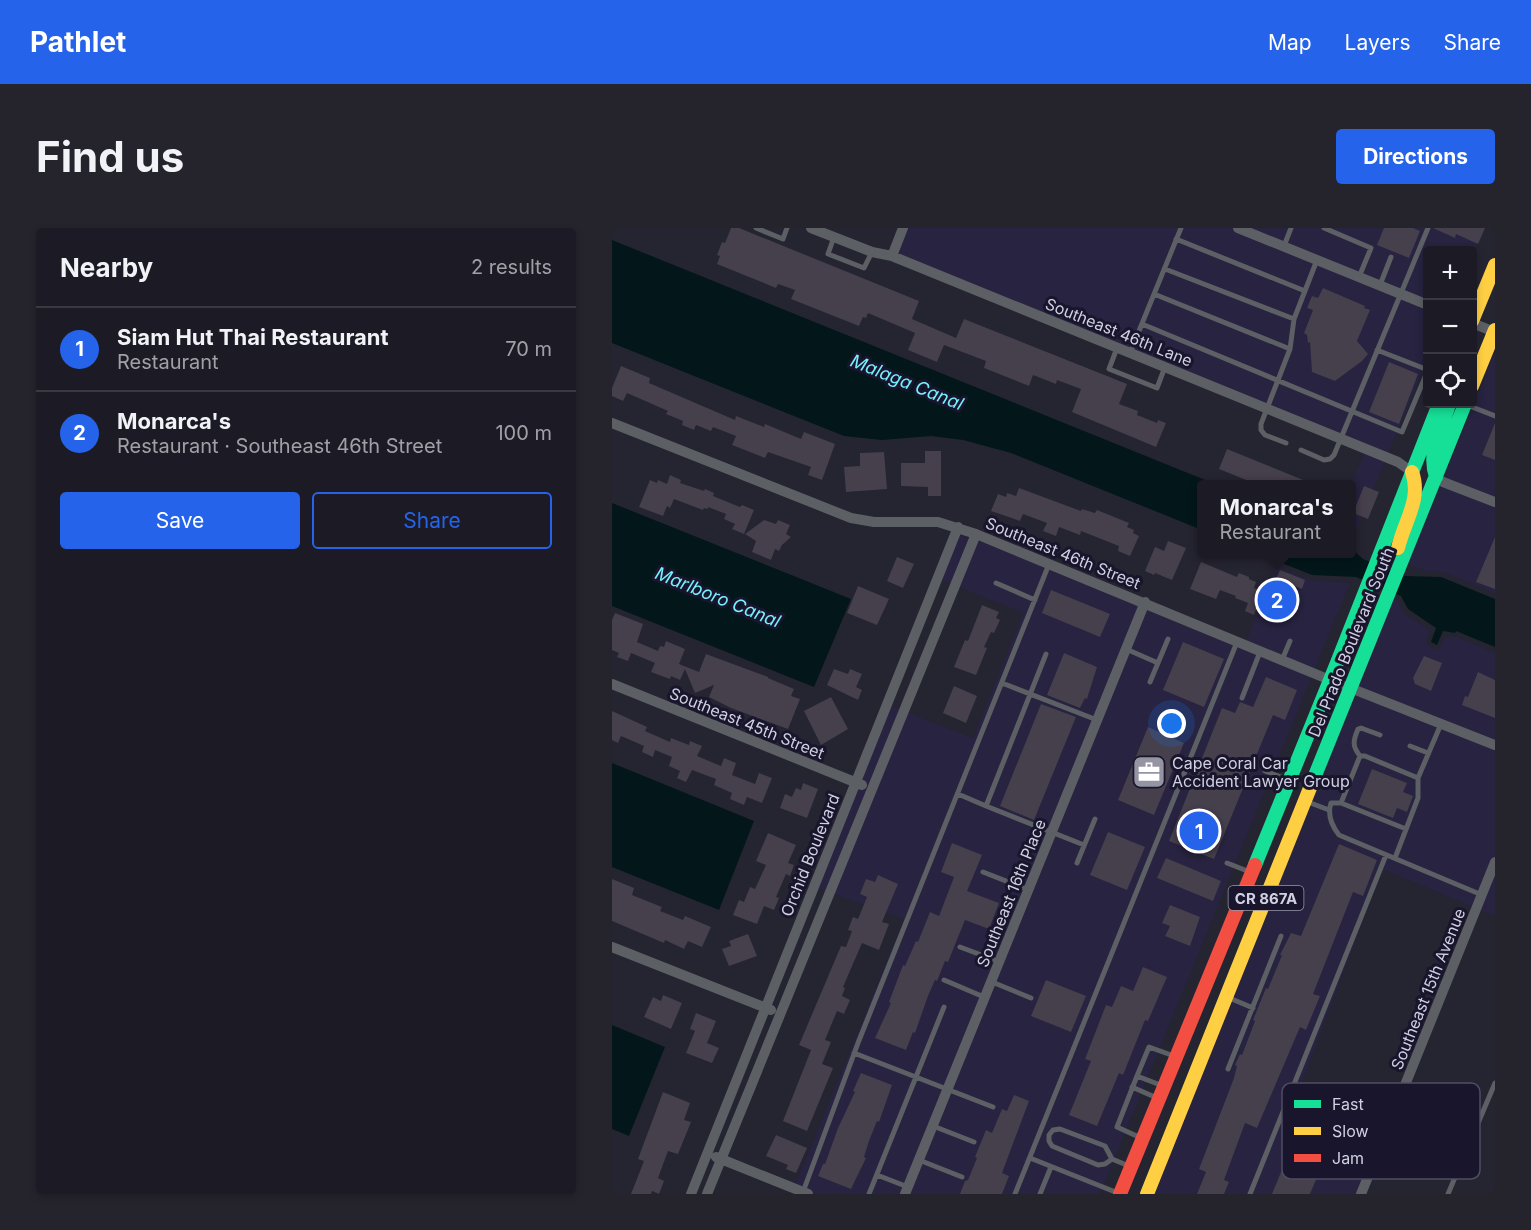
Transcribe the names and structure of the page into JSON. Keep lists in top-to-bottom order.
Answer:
{
  "streets": {
    "main road": ["Del Prado Boulevard South", "CR 867A"],
    "street": [
      "Southeast 46th Lane",
      "Southeast 46th Street",
      "Southeast 45th Street",
      "Orchid Boulevard",
      "Southeast 16th Place",
      "Southeast 15th Avenue"
    ]
  },
  "crossings": [
    ["Southeast 46th Lane", "Del Prado Boulevard South"],
    ["Southeast 46th Street", "Del Prado Boulevard South"],
    ["Southeast 46th Street", "Orchid Boulevard"],
    ["Southeast 46th Street", "Southeast 16th Place"],
    ["Southeast 45th Street", "Orchid Boulevard"]
  ],
  "water": ["Malaga Canal", "Marlboro Canal"],
  "places": {
    "office": ["Cape Coral Car Accident Lawyer Group"]
  },
  "legend": ["Fast", "Slow", "Jam"],
  "page": {
    "header": "Pathlet",
    "nav": ["Map", "Layers", "Share"],
    "buttons": [
      "Directions",
      ["Save", "Share"]
    ],
    "title": "Find us",
    "heading": ["Nearby", "2 results"],
    "map_buttons": ["+", "−"],
    "list": [
      {
        "mark": "1",
        "name": "Siam Hut Thai Restaurant",
        "note": "Restaurant",
        "value": "70 m"
      },
      {
        "mark": "2",
        "name": "Monarca's",
        "note": "Restaurant · Southeast 46th Street",
        "value": "100 m"
      }
    ],
    "popup": ["Monarca's", "Restaurant"],
    "pins": ["2", "1"]
  }
}
